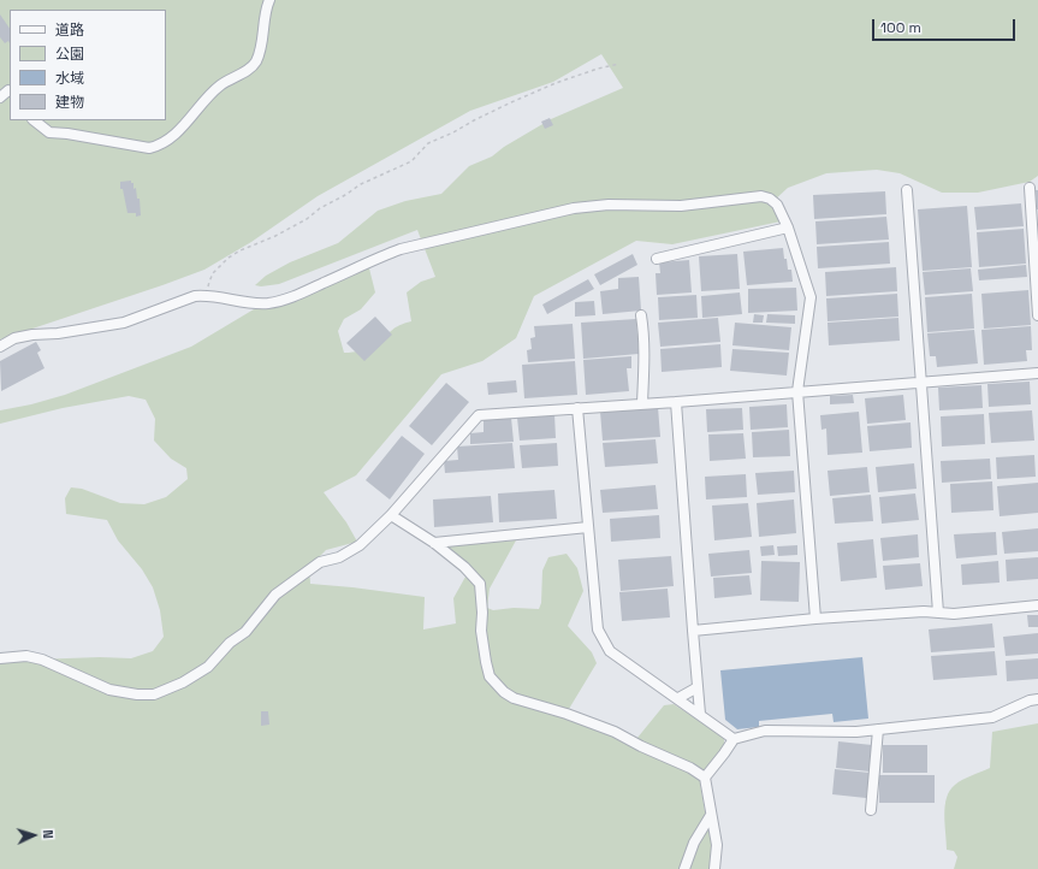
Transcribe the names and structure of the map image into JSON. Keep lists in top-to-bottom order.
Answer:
{
  "legend": [
    "道路",
    "公園",
    "水域",
    "建物"
  ],
  "scale_bar": "100 m",
  "north": "right"
}
